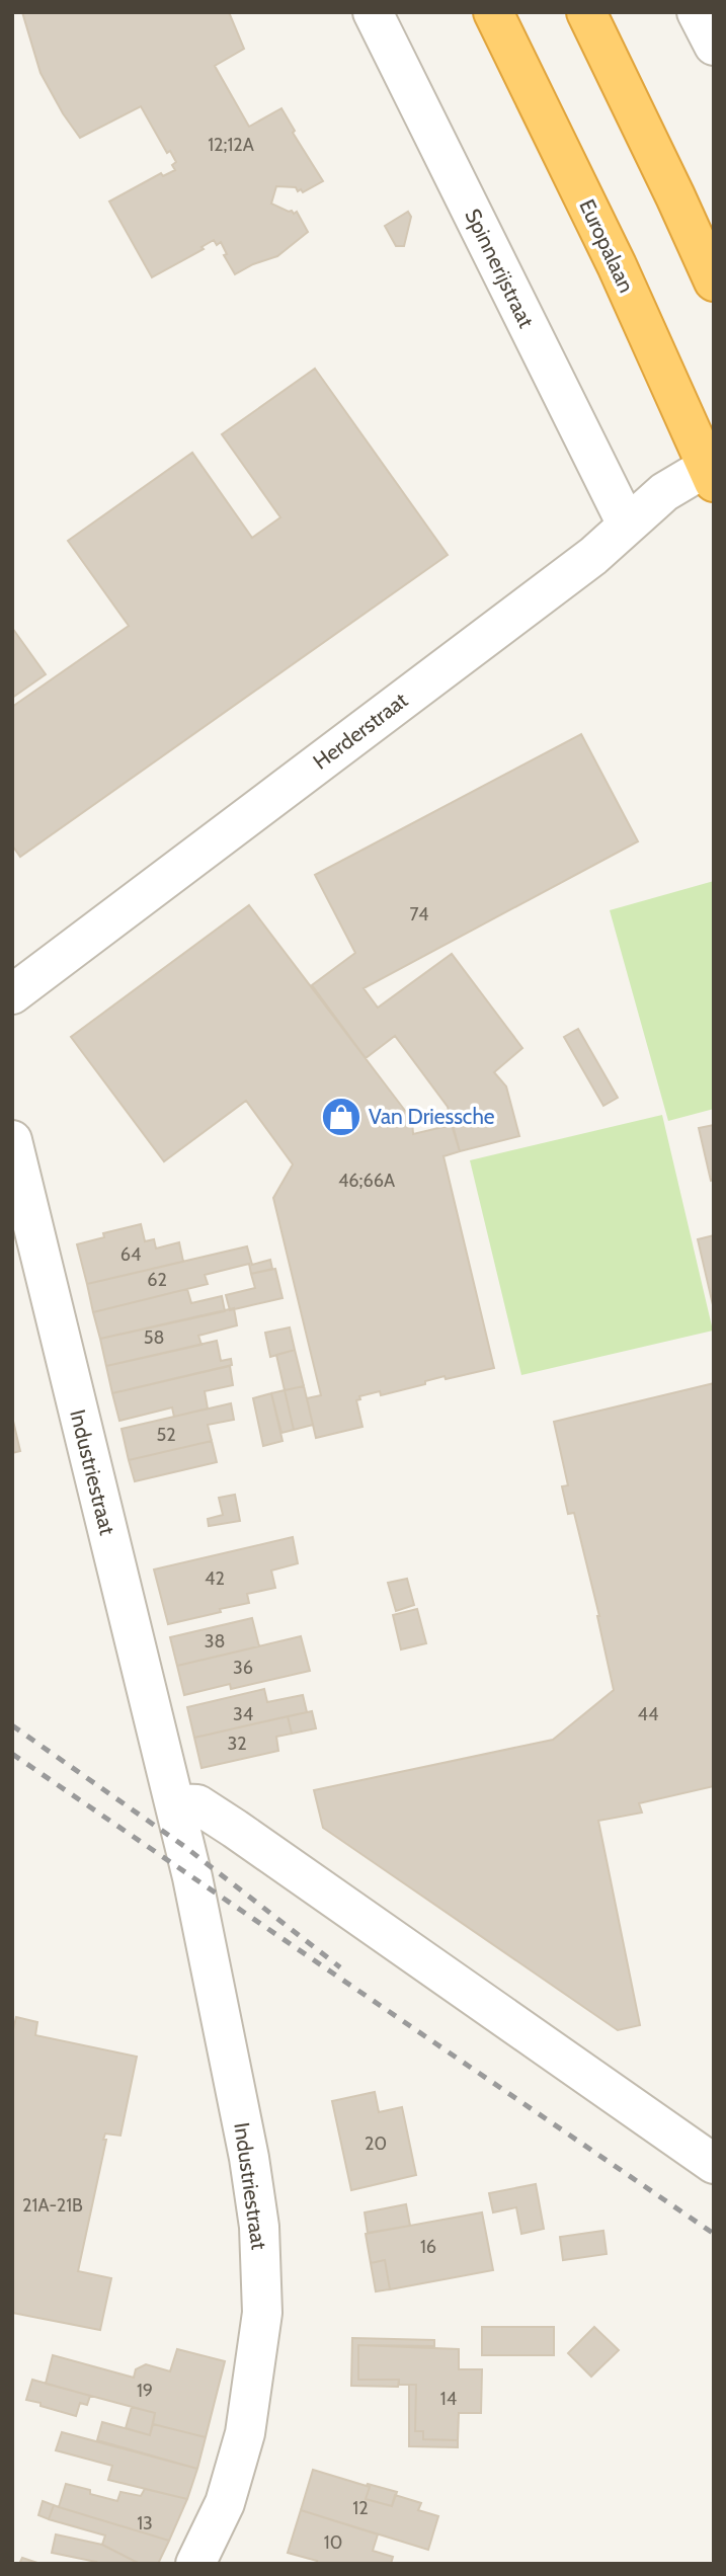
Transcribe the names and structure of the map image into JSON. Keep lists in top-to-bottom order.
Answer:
{
  "streets": {
    "highway": ["Europalaan"],
    "street": ["Spinnerijstraat", "Herderstraat", "Industriestraat"]
  },
  "crossings": [
    ["Europalaan", "Herderstraat"],
    ["Spinnerijstraat", "Herderstraat"]
  ],
  "places": {
    "shop": ["Van Driessche"]
  },
  "house_numbers": [
    "12;12A",
    "74",
    "46;66A",
    "64",
    "62",
    "58",
    "52",
    "42",
    "38",
    "36",
    "34",
    "44",
    "32",
    "20",
    "21A-21B",
    "16",
    "19",
    "14",
    "12",
    "13",
    "10"
  ]
}
